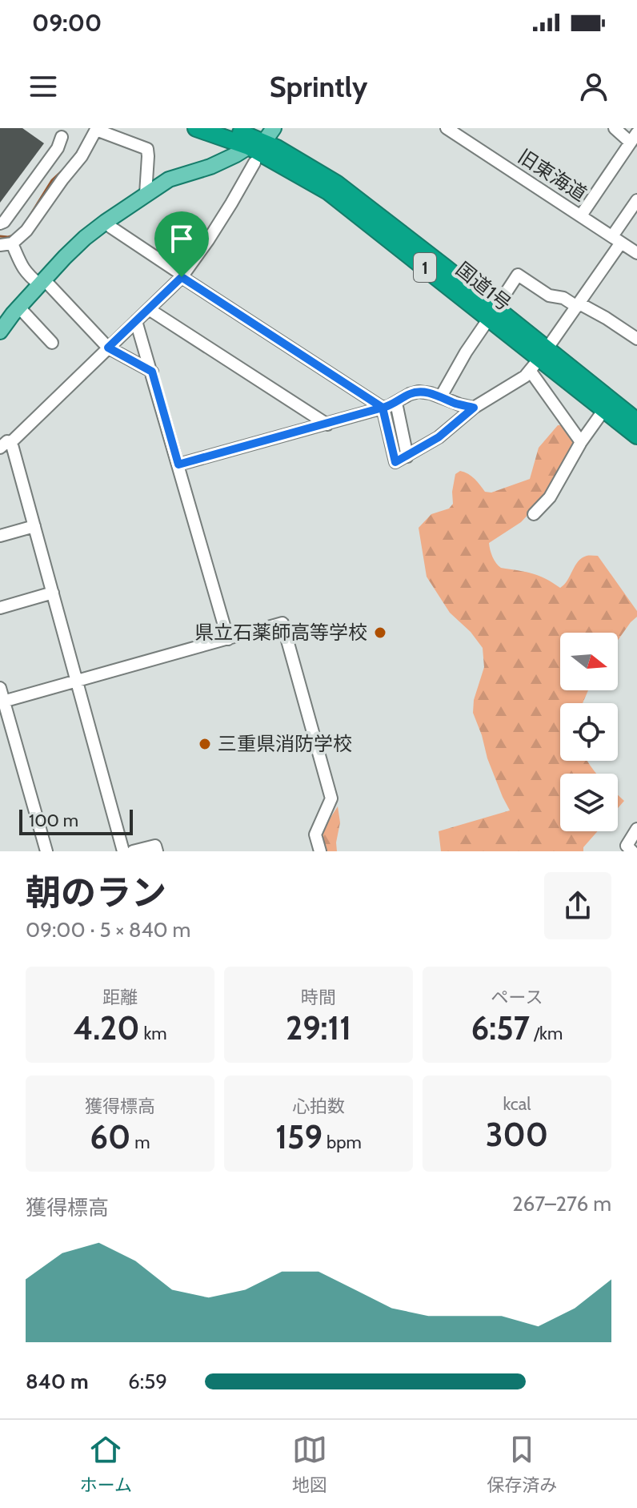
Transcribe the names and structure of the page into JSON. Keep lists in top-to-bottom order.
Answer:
{
  "streets": {
    "highway": ["1", "国道1号"],
    "street": ["旧東海道"]
  },
  "places": ["県立石薬師高等学校", "三重県消防学校"],
  "scale_bar": "100 m",
  "north": "right",
  "page": {
    "status": "09:00",
    "header": "Sprintly",
    "scale": "100 m",
    "heading": ["朝のラン", "09:00 · 5 × 840 m"],
    "stats": [
      ["距離", "4.20 km"],
      ["時間", "29:11"],
      ["ペース", "6:57 /km"],
      ["獲得標高", "60 m"],
      ["心拍数", "159 bpm"],
      ["kcal", "300"]
    ],
    "chart": ["獲得標高", "267–276 m"],
    "list": [
      {
        "name": "840 m",
        "note": "6:59"
      }
    ],
    "tabs": ["ホーム", "地図", "保存済み"]
  }
}
